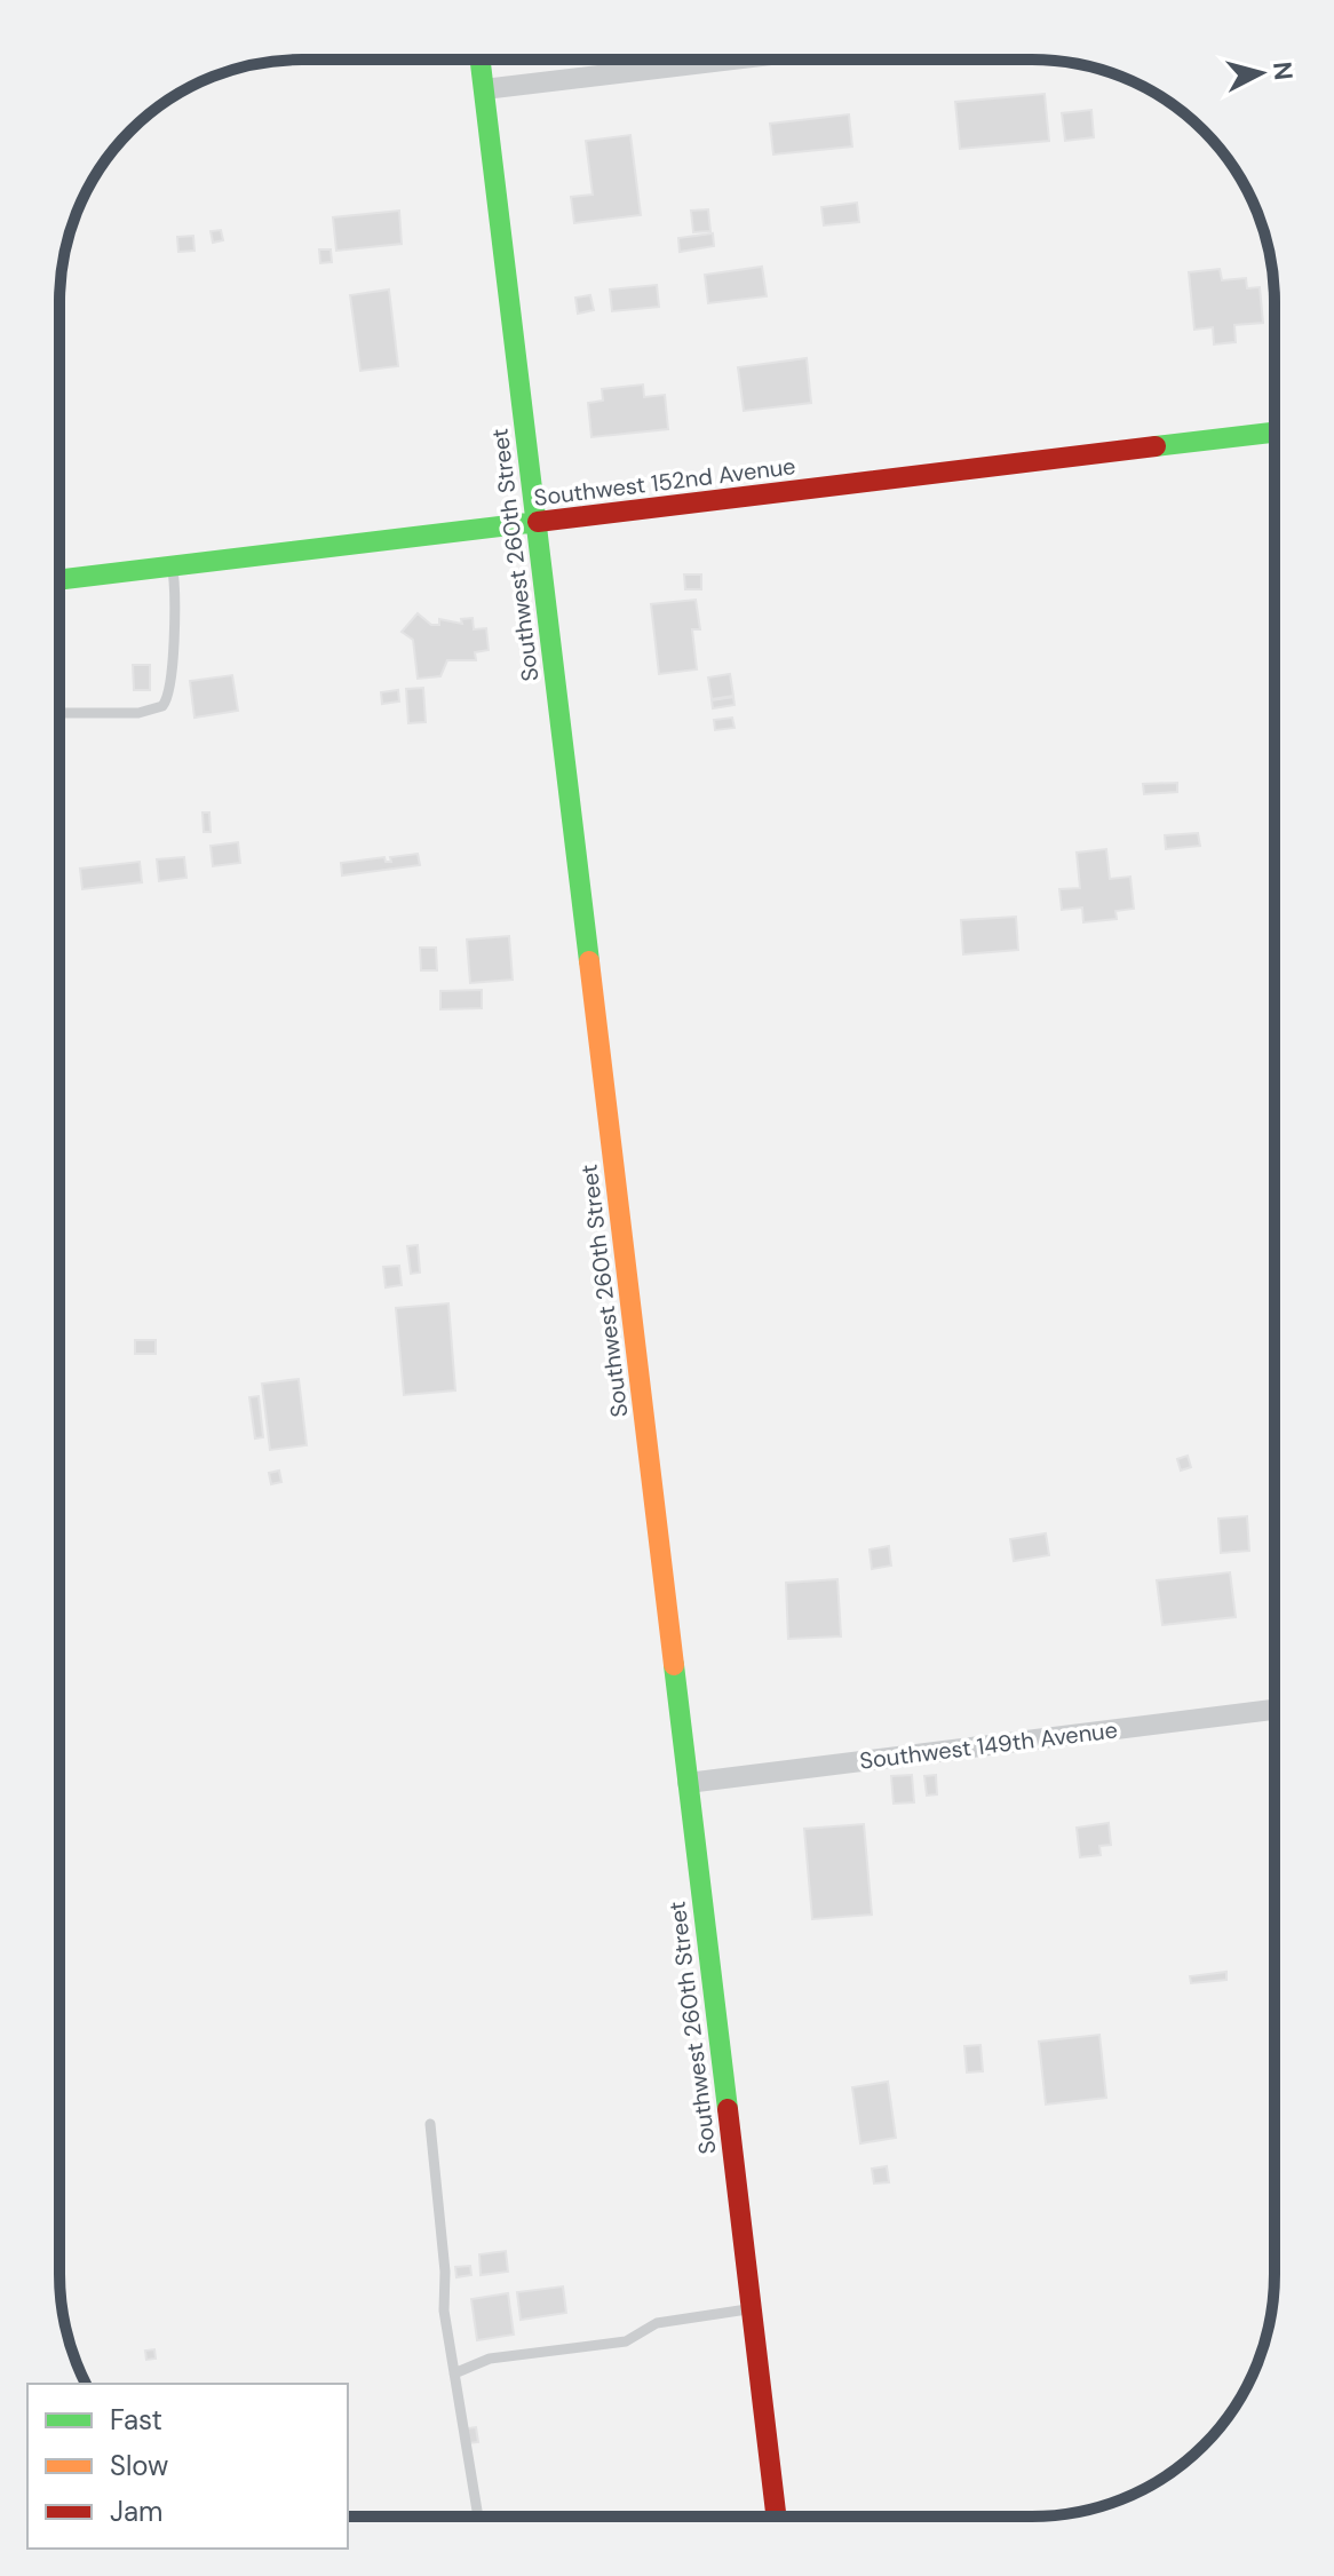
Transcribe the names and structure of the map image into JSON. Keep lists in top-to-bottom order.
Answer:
{
  "streets": {
    "street": ["Southwest 152nd Avenue", "Southwest 260th Street", "Southwest 149th Avenue"]
  },
  "crossings": [
    ["Southwest 152nd Avenue", "Southwest 260th Street"],
    ["Southwest 260th Street", "Southwest 149th Avenue"]
  ],
  "legend": ["Fast", "Slow", "Jam"],
  "north": "right"
}
